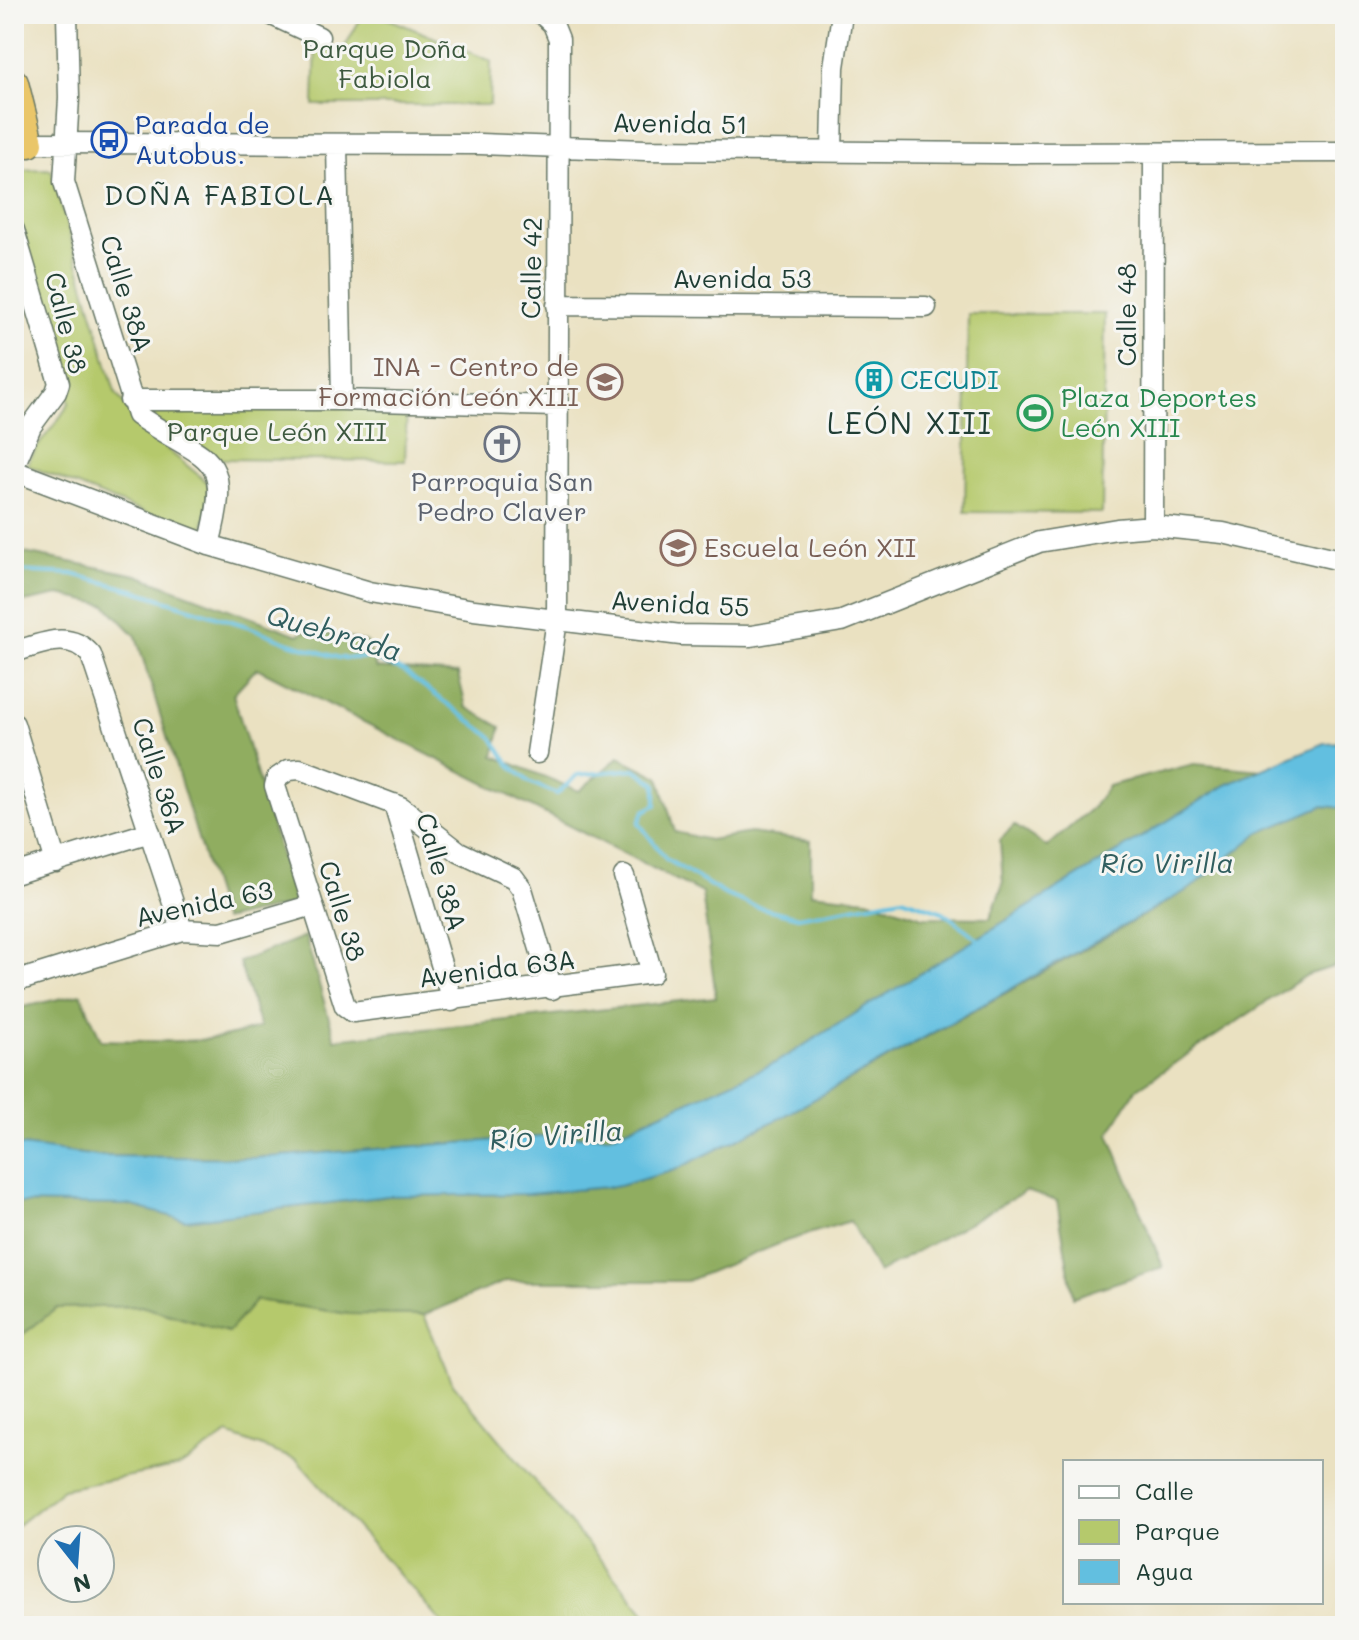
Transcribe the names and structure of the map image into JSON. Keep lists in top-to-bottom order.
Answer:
{
  "streets": {
    "street": [
      "Avenida 51",
      "Calle 42",
      "Avenida 53",
      "Calle 38A",
      "Calle 48",
      "Calle 38",
      "Avenida 55",
      "Calle 36A",
      "Avenida 63",
      "Avenida 63A"
    ]
  },
  "crossings": [
    ["Avenida 51", "Calle 42"],
    ["Avenida 51", "Calle 38A"],
    ["Avenida 51", "Calle 48"],
    ["Calle 42", "Avenida 53"],
    ["Calle 42", "Avenida 55"],
    ["Calle 38A", "Calle 38"],
    ["Calle 38A", "Avenida 55"],
    ["Calle 38A", "Avenida 63A"],
    ["Calle 48", "Avenida 55"],
    ["Calle 38", "Avenida 55"],
    ["Calle 38", "Avenida 63"],
    ["Calle 38", "Avenida 63A"],
    ["Calle 36A", "Avenida 63"]
  ],
  "districts": ["DOÑA FABIOLA", "LEÓN XIII"],
  "water": ["Quebrada", "Río Virilla"],
  "parks": ["Parque Doña Fabiola", "Parque León XIII"],
  "places": {
    "bus stop": ["Parada de Autobus."],
    "building": ["CECUDI"],
    "school or university": ["INA - Centro de Formación León XIII", "Escuela León XII"],
    "sports": ["Plaza Deportes León XIII"],
    "church": ["Parroquia San Pedro Claver"]
  },
  "legend": ["Calle", "Parque", "Agua"],
  "north": "bottom"
}
